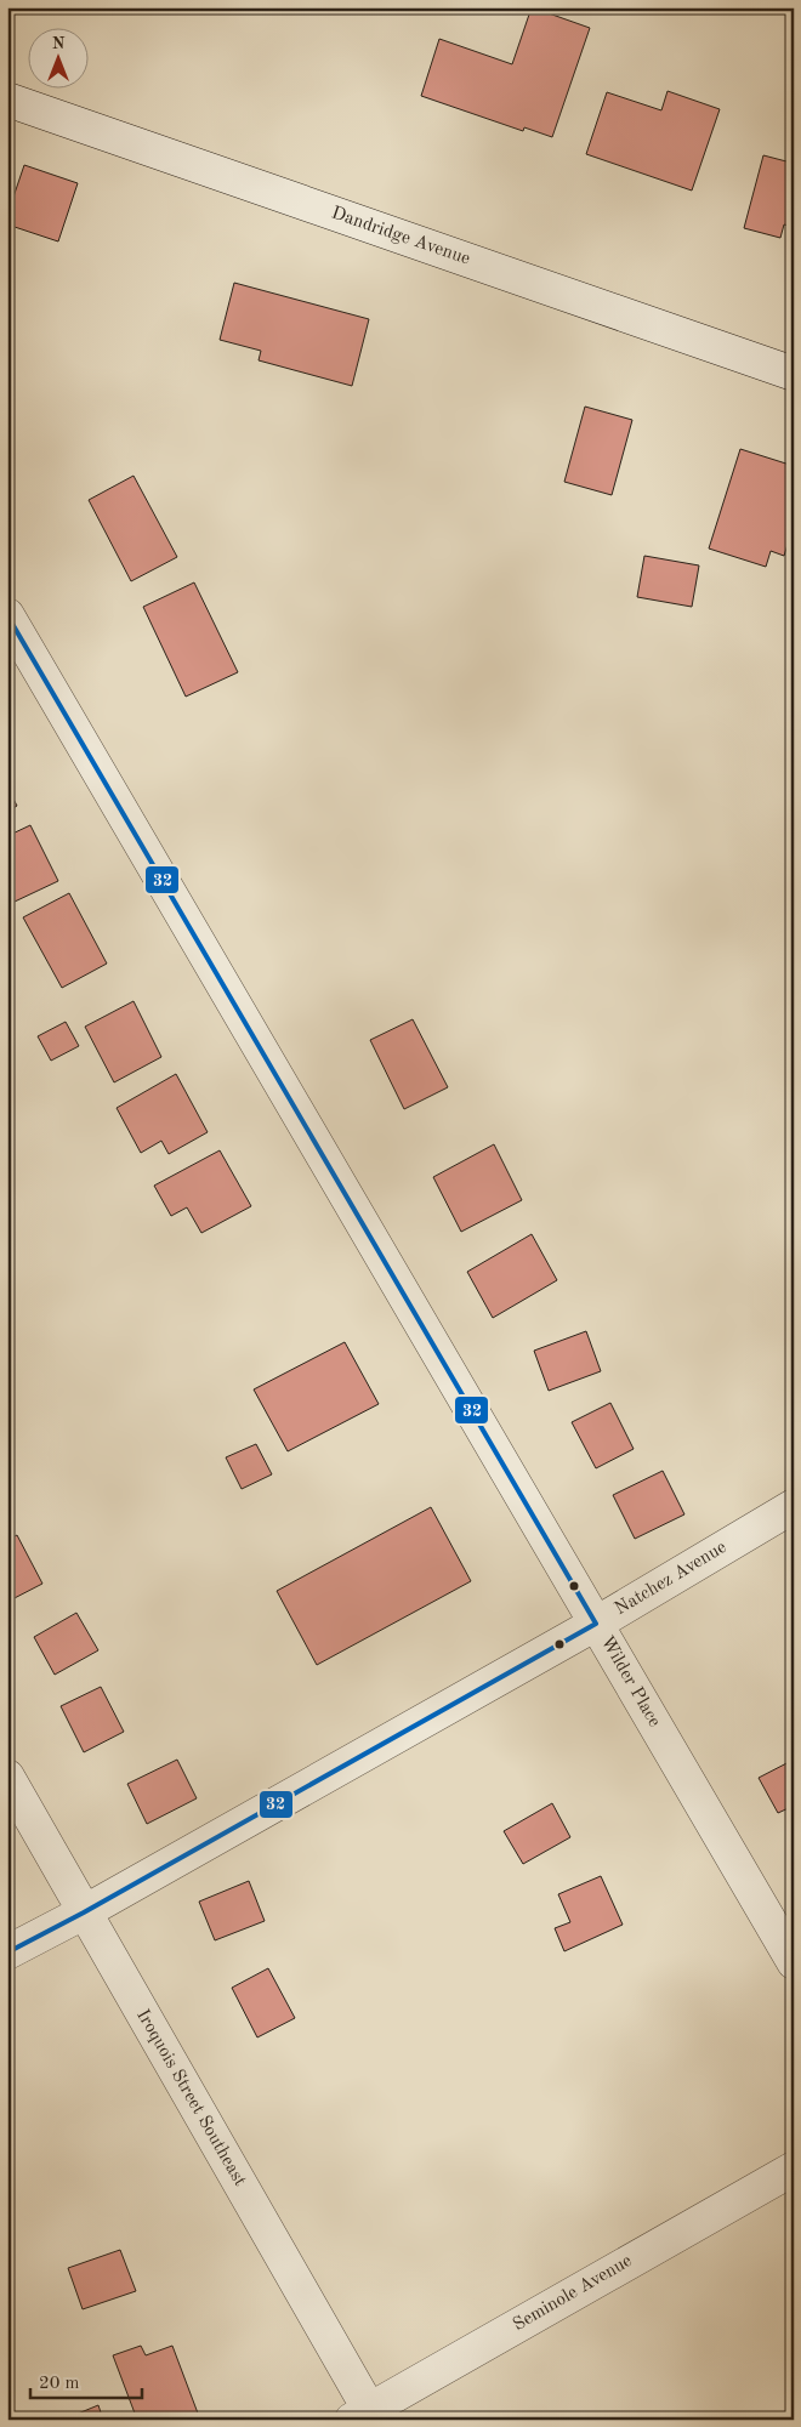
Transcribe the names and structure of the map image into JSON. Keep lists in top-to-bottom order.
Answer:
{
  "streets": {
    "street": [
      "Dandridge Avenue",
      "Natchez Avenue",
      "Wilder Place",
      "Iroquois Street Southeast",
      "Seminole Avenue"
    ]
  },
  "crossings": [
    ["Natchez Avenue", "Wilder Place"],
    ["Natchez Avenue", "Iroquois Street Southeast"],
    ["Iroquois Street Southeast", "Seminole Avenue"]
  ],
  "lines": ["transit line 32"],
  "scale_bar": "20 m",
  "north": "top"
}
